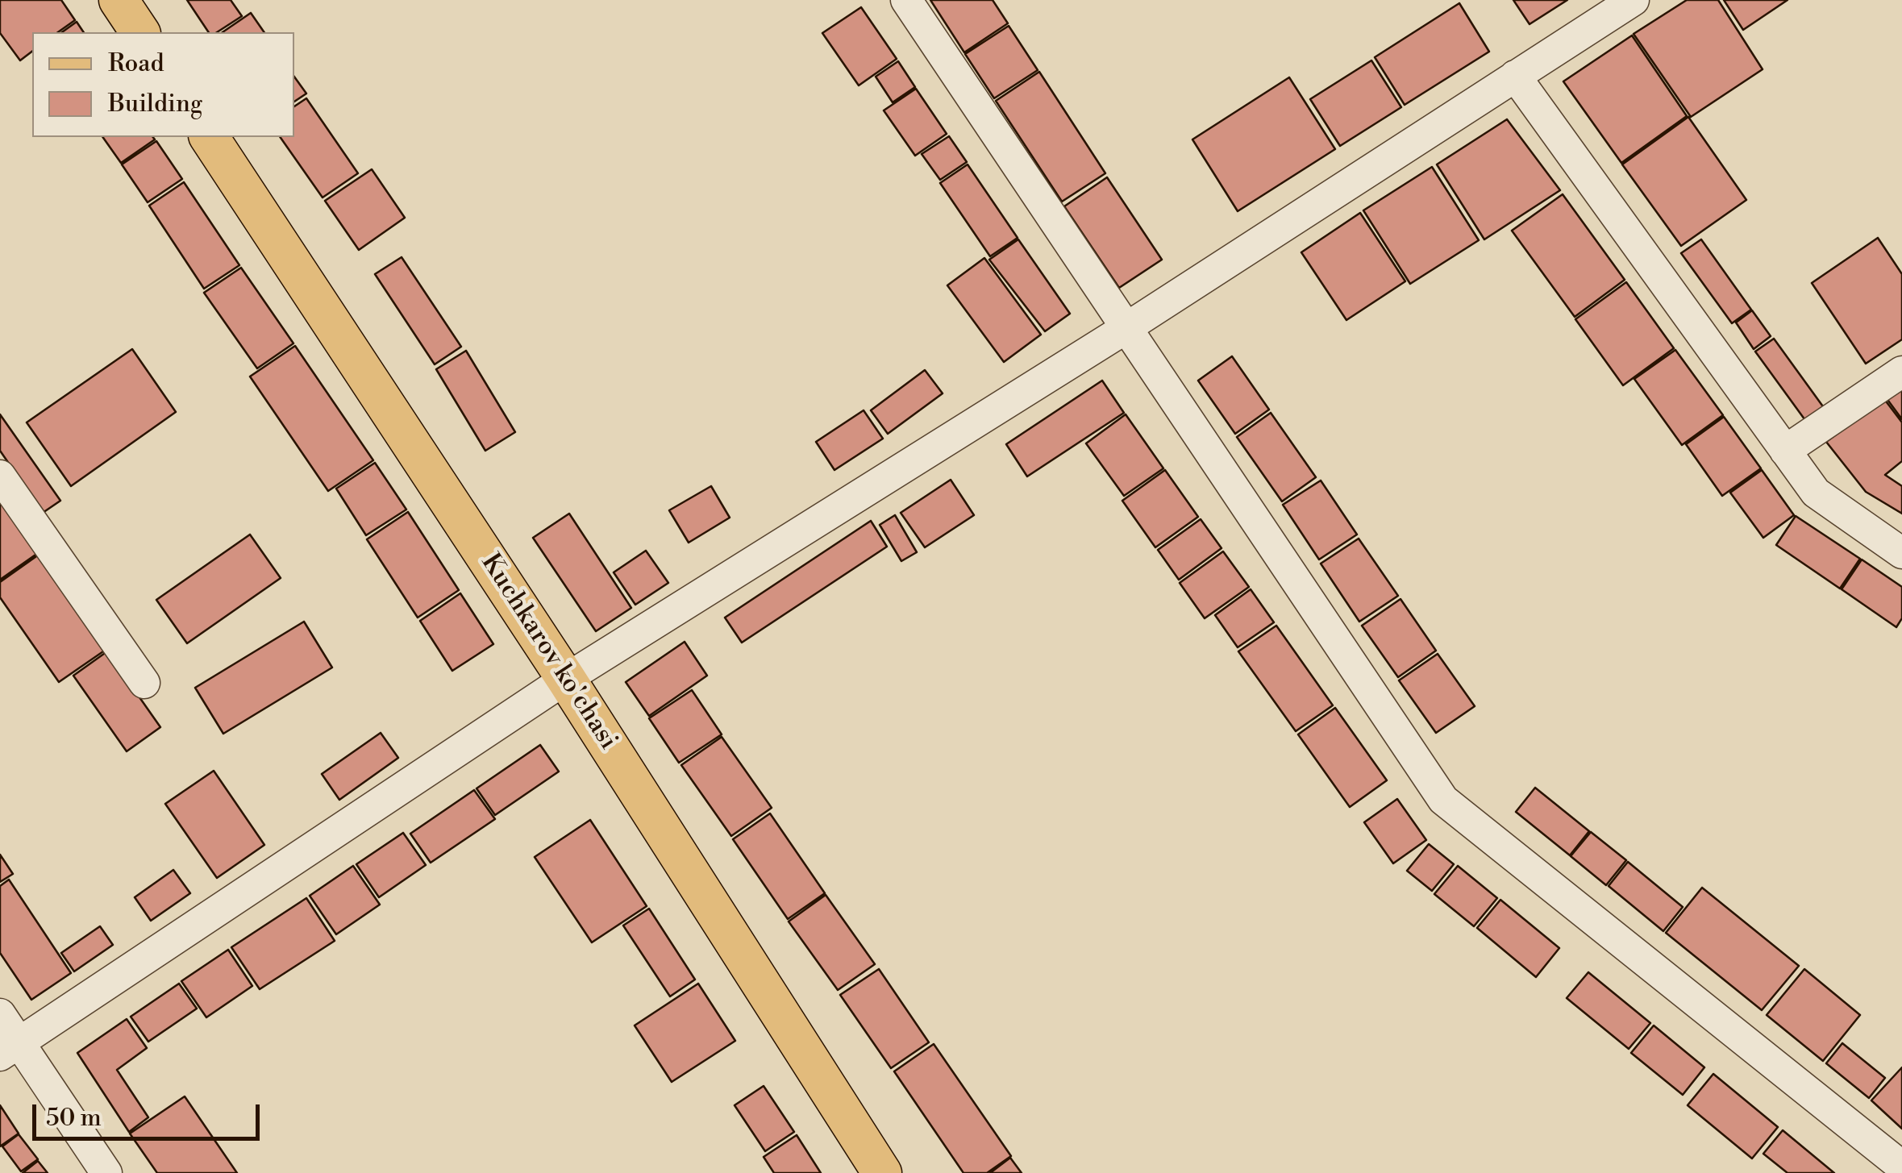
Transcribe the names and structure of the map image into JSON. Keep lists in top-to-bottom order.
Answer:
{
  "streets": {
    "main road": ["Kuchkarov ko'chasi"]
  },
  "legend": ["Road", "Building"],
  "scale_bar": "50 m"
}
